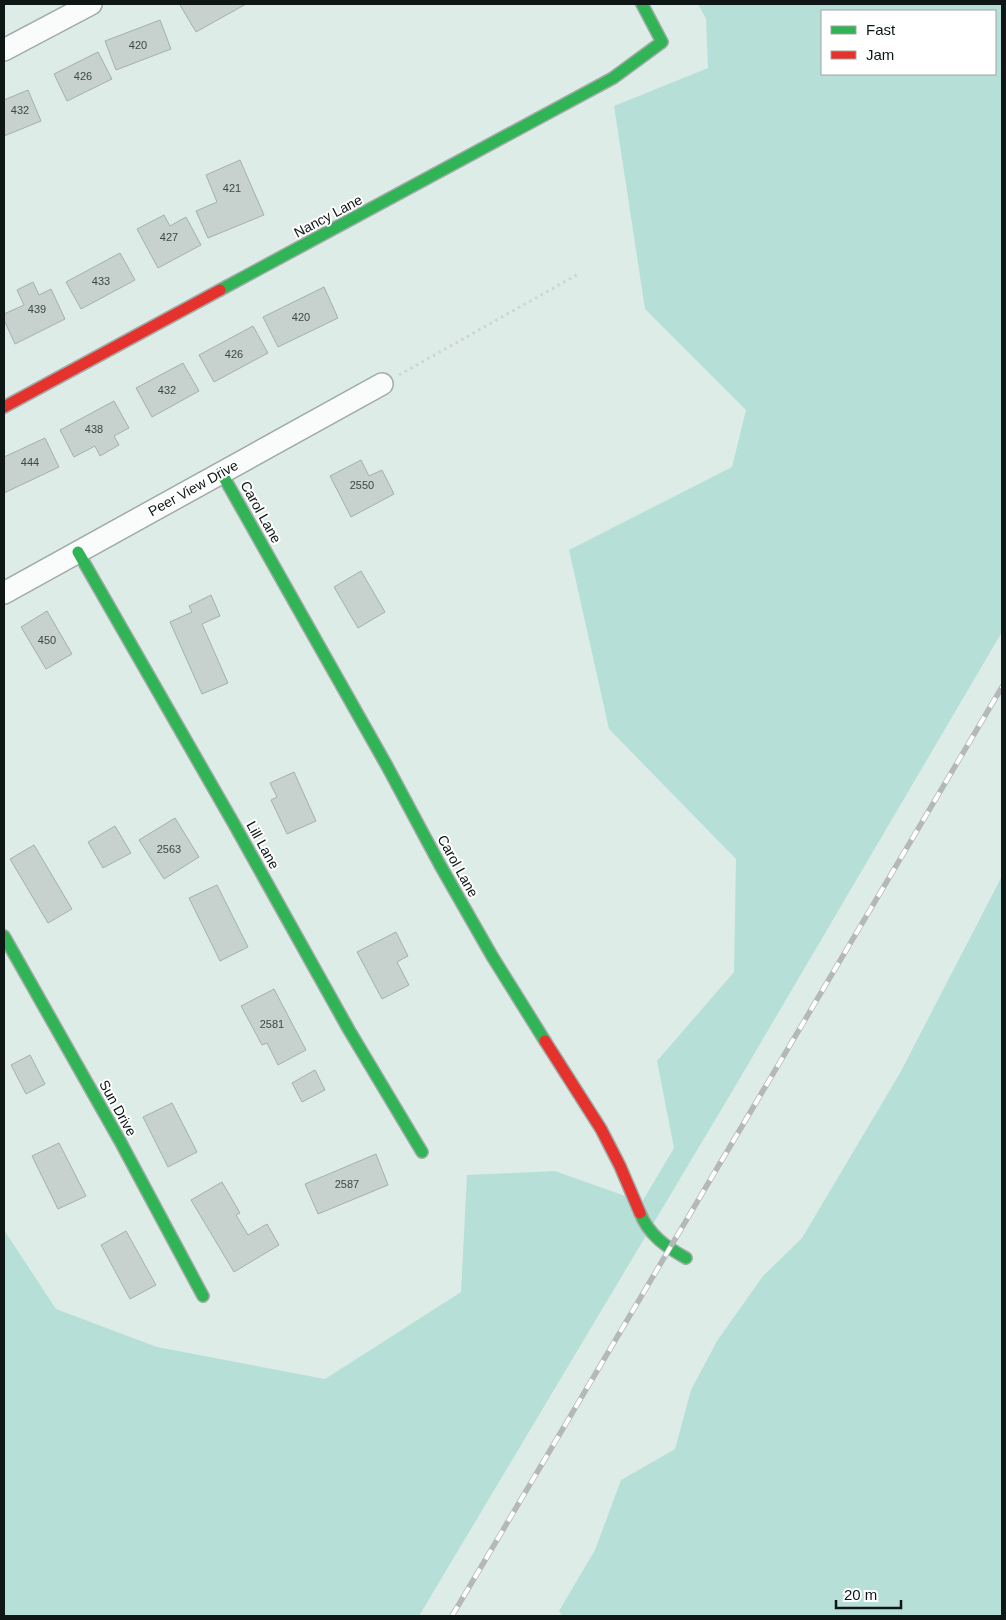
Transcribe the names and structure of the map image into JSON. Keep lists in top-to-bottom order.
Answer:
{
  "streets": {
    "street": [
      "Nancy Lane",
      "Peer View Drive",
      "Carol Lane",
      "Lill Lane",
      "Sun Drive"
    ]
  },
  "crossings": [
    ["Peer View Drive", "Carol Lane"],
    ["Peer View Drive", "Lill Lane"]
  ],
  "house_numbers": [
    "420",
    "426",
    "432",
    "421",
    "427",
    "433",
    "439",
    "420",
    "426",
    "432",
    "438",
    "444",
    "2550",
    "450",
    "2563",
    "2581",
    "2587"
  ],
  "legend": ["Fast", "Jam"],
  "scale_bar": "20 m"
}
